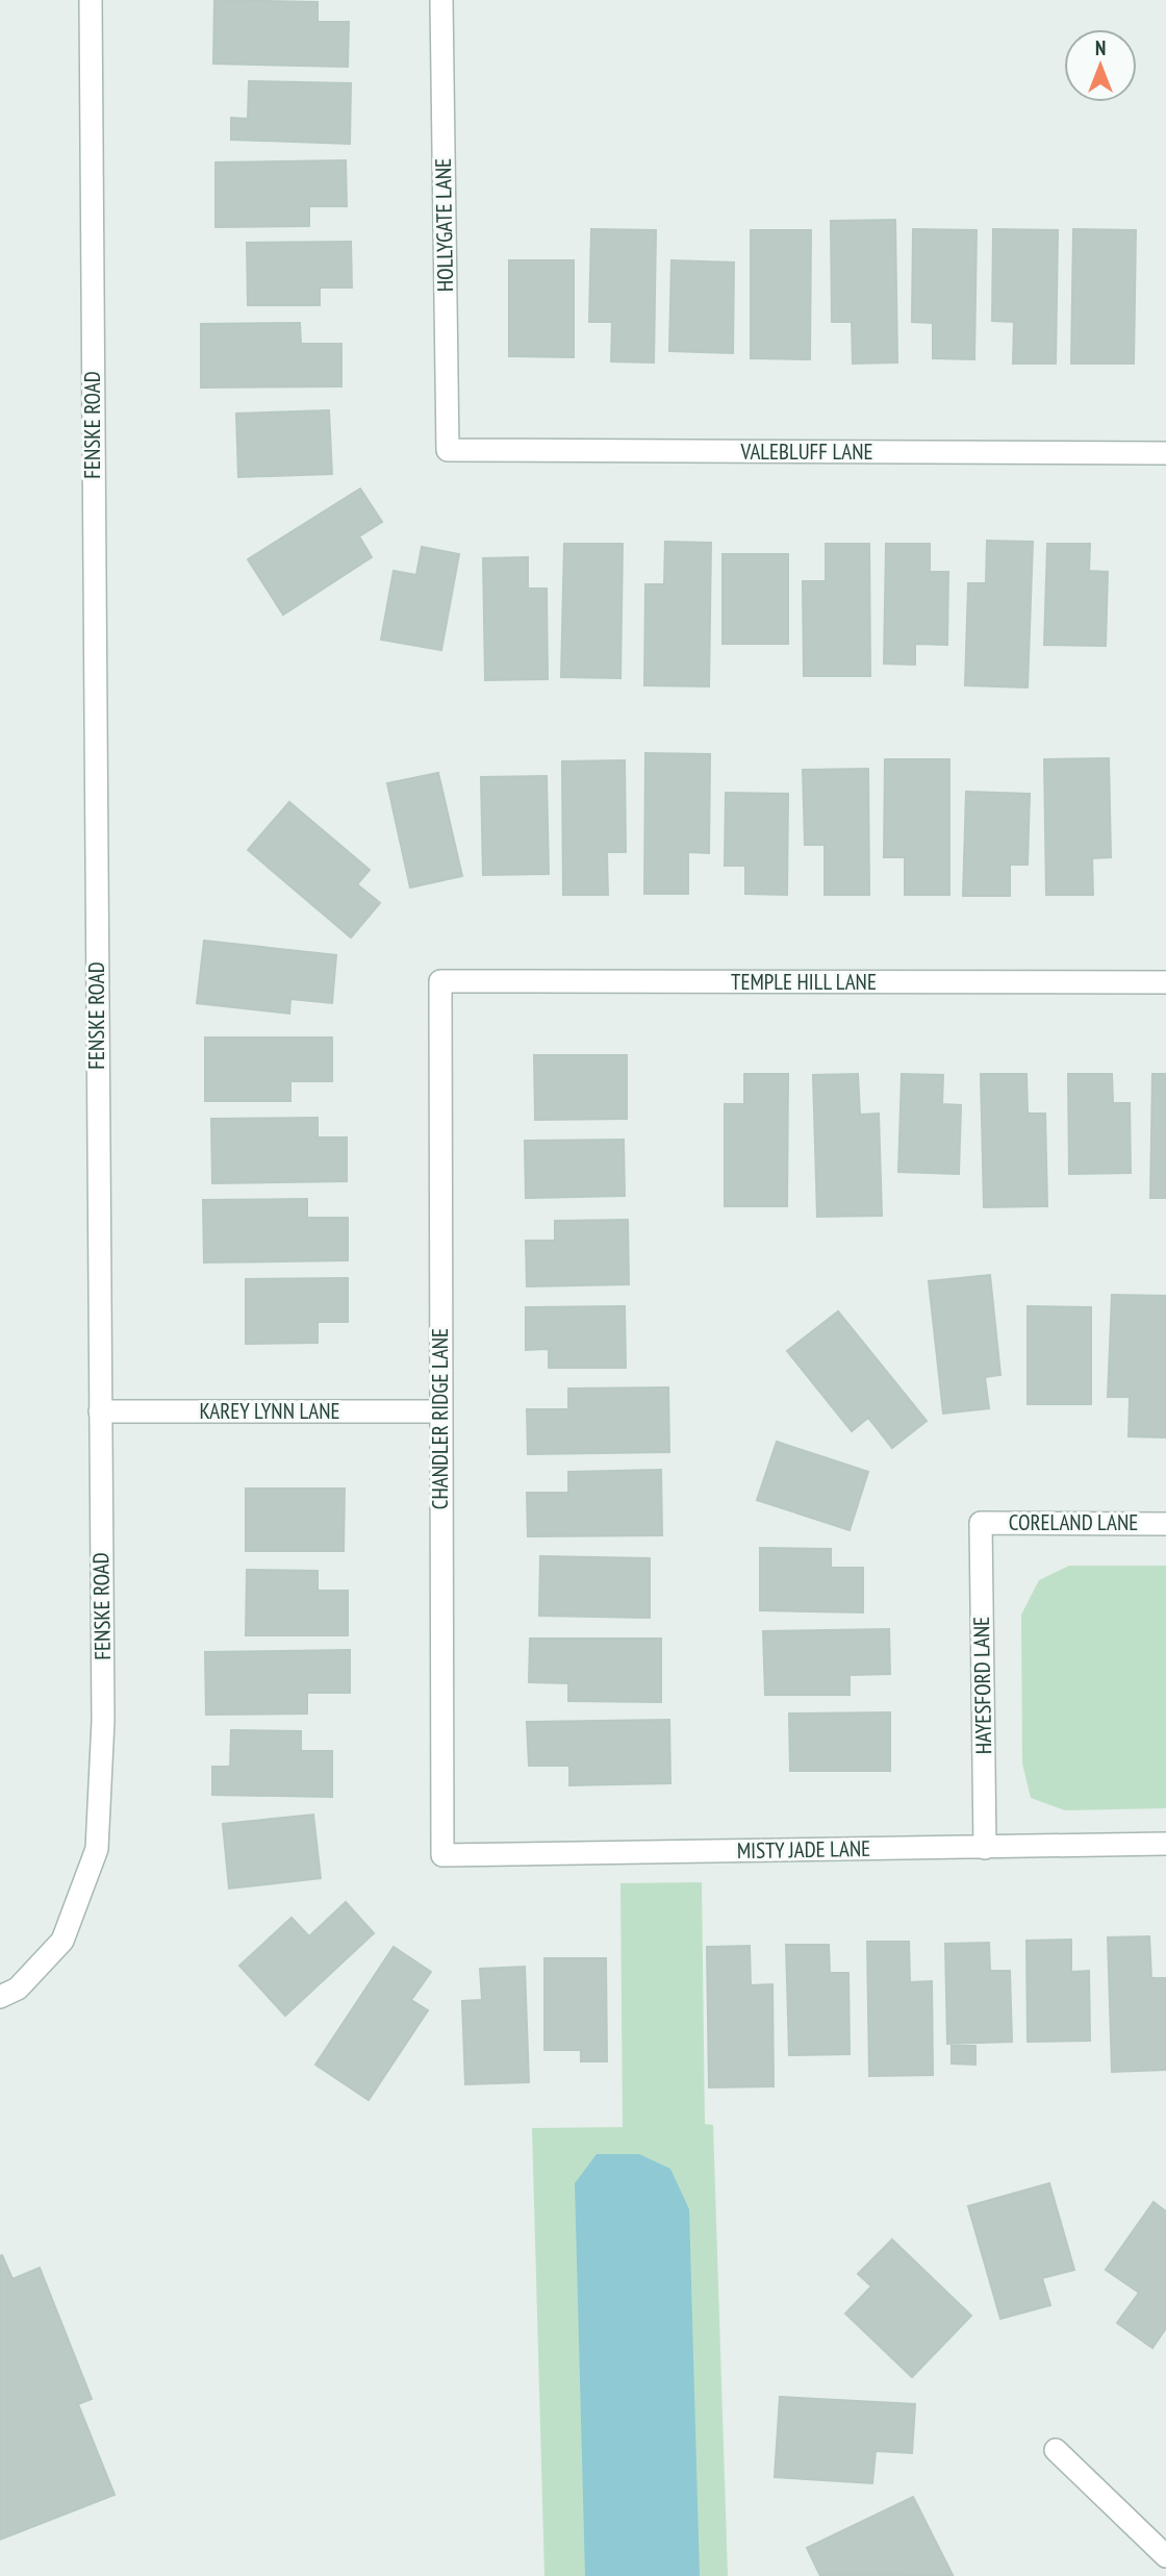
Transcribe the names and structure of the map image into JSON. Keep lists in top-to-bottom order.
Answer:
{
  "streets": {
    "street": [
      "HOLLYGATE LANE",
      "FENSKE ROAD",
      "VALEBLUFF LANE",
      "TEMPLE HILL LANE",
      "KAREY LYNN LANE",
      "CHANDLER RIDGE LANE",
      "CORELAND LANE",
      "HAYESFORD LANE",
      "MISTY JADE LANE"
    ]
  },
  "crossings": [
    ["HOLLYGATE LANE", "VALEBLUFF LANE"],
    ["FENSKE ROAD", "KAREY LYNN LANE"],
    ["TEMPLE HILL LANE", "CHANDLER RIDGE LANE"],
    ["KAREY LYNN LANE", "CHANDLER RIDGE LANE"],
    ["CHANDLER RIDGE LANE", "MISTY JADE LANE"],
    ["CORELAND LANE", "HAYESFORD LANE"],
    ["HAYESFORD LANE", "MISTY JADE LANE"]
  ],
  "north": "top"
}
